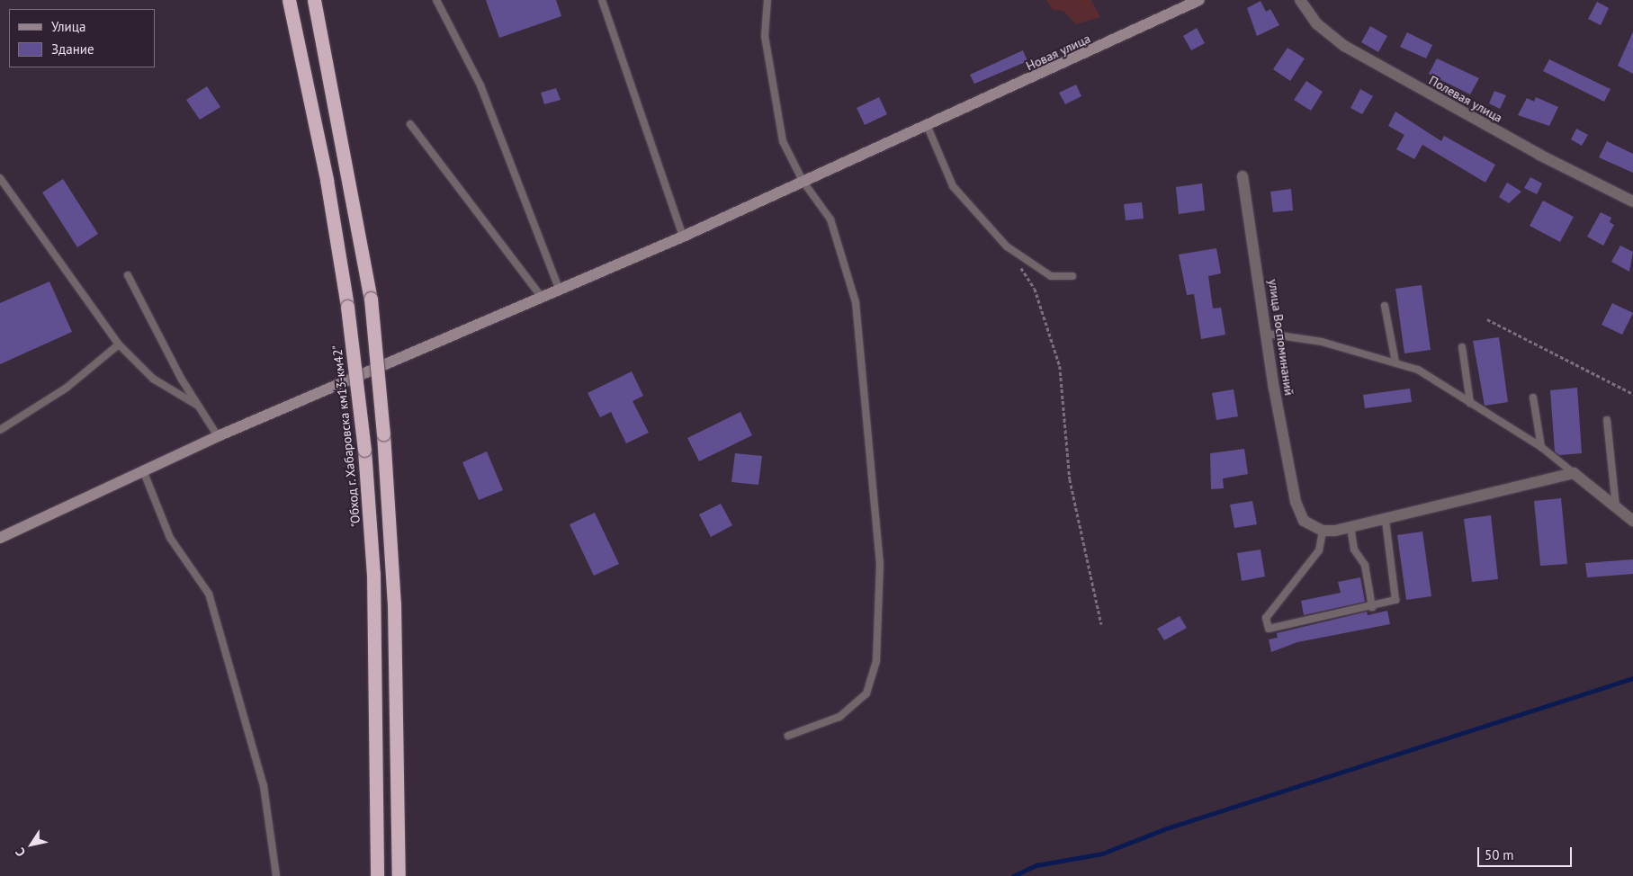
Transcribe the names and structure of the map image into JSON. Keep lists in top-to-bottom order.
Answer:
{
  "streets": {
    "highway": ["\"Обход г. Хабаровска км13-км42\""],
    "main road": ["Новая улица"],
    "street": ["Полевая улица", "улица Воспоминаний"]
  },
  "legend": ["Улица", "Здание"],
  "scale_bar": "50 m",
  "north": "bottom left"
}
